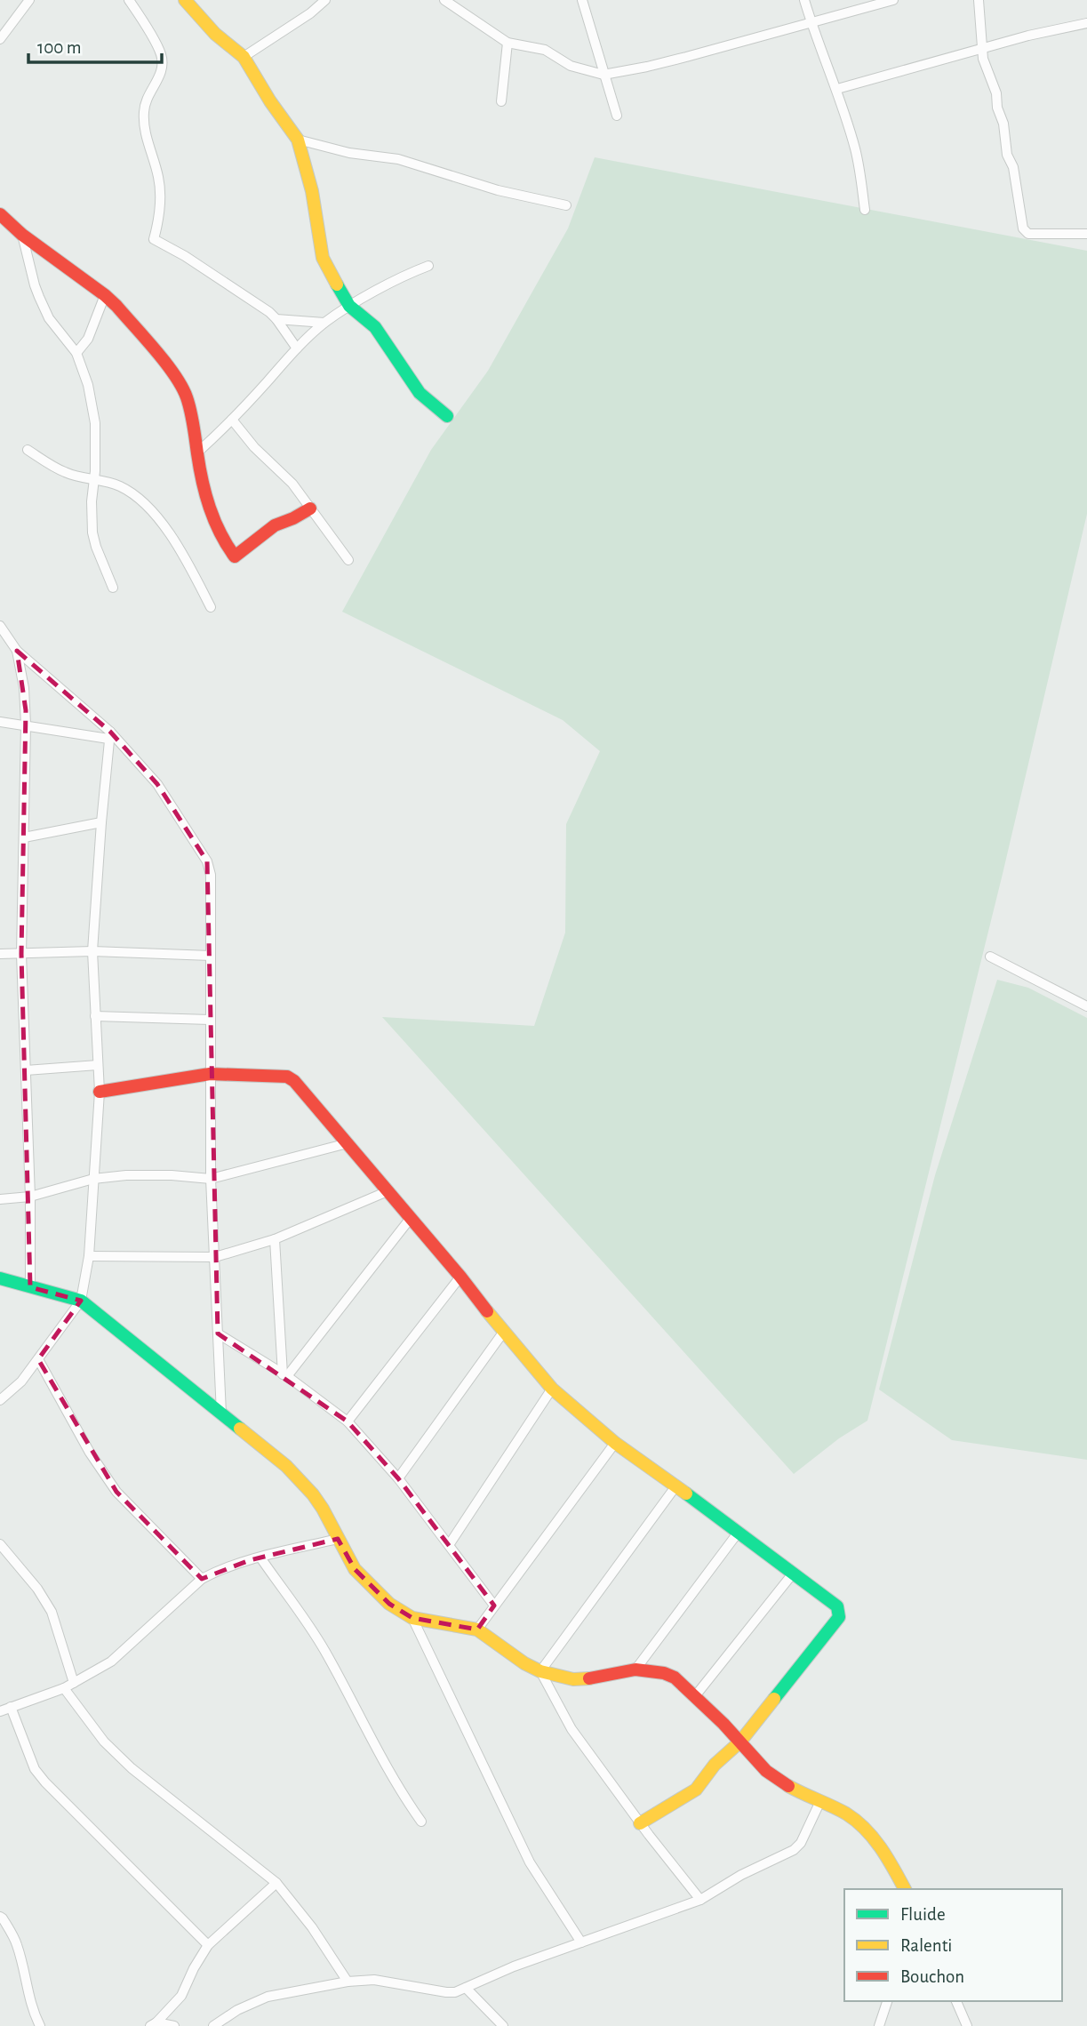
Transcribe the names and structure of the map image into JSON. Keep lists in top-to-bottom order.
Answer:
{
  "legend": ["Fluide", "Ralenti", "Bouchon"],
  "scale_bar": "100 m"
}
